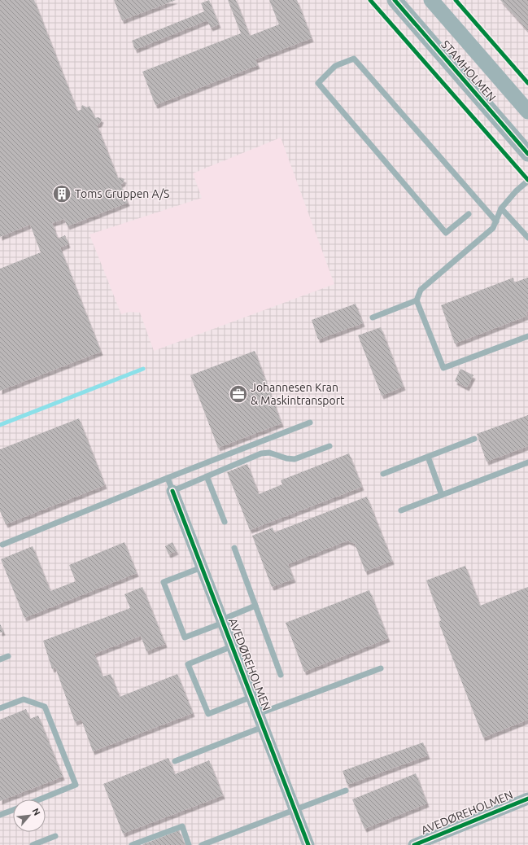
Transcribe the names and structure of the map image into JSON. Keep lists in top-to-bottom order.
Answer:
{
  "streets": {
    "street": ["STAMHOLMEN", "AVEDØREHOLMEN"]
  },
  "places": {
    "building": ["Toms Gruppen A/S"],
    "office": ["Johannesen Kran & Maskintransport"]
  },
  "north": "top right"
}
